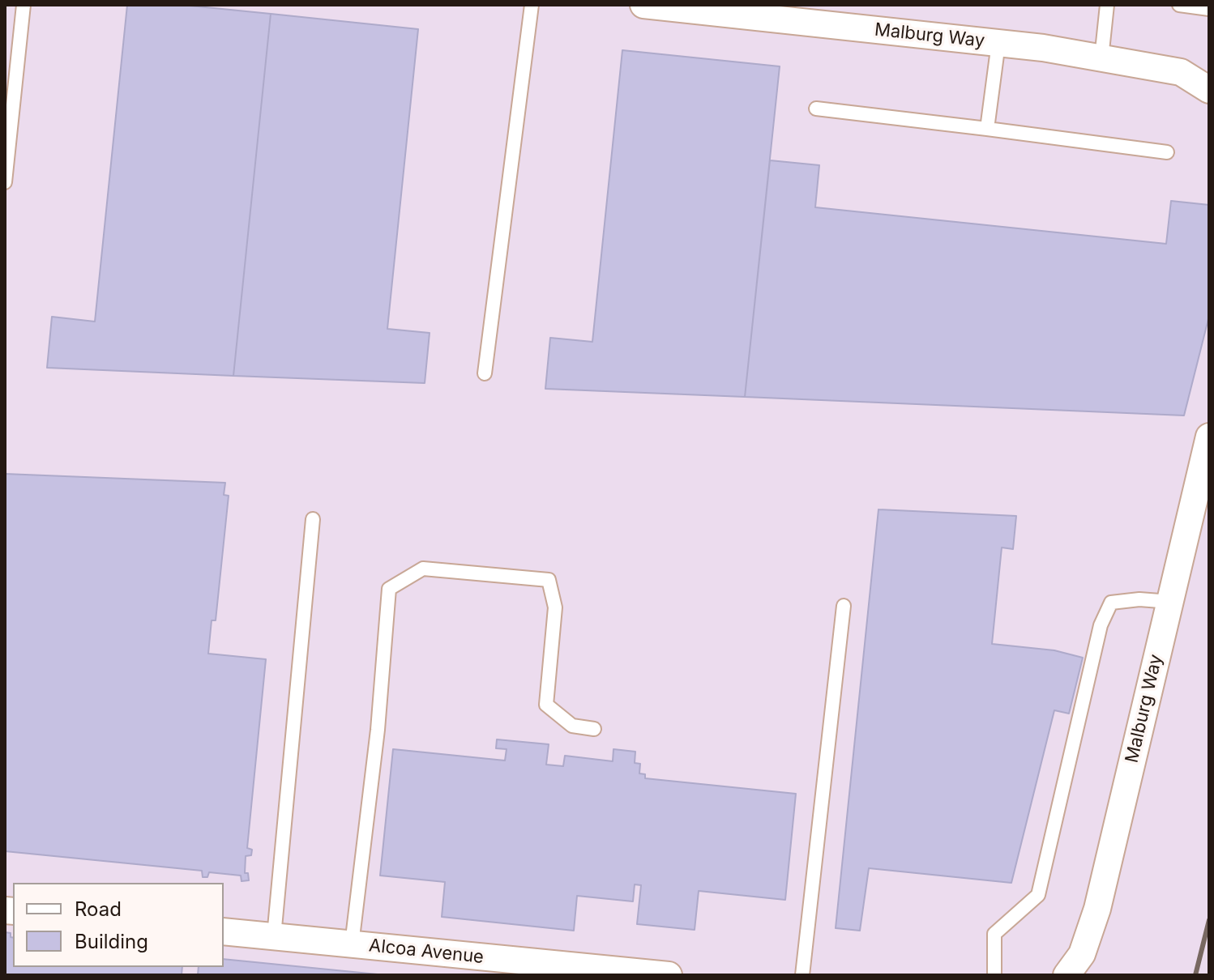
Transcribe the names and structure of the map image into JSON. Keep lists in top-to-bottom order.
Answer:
{
  "streets": {
    "street": ["Malburg Way", "Alcoa Avenue"]
  },
  "legend": ["Road", "Building"]
}
